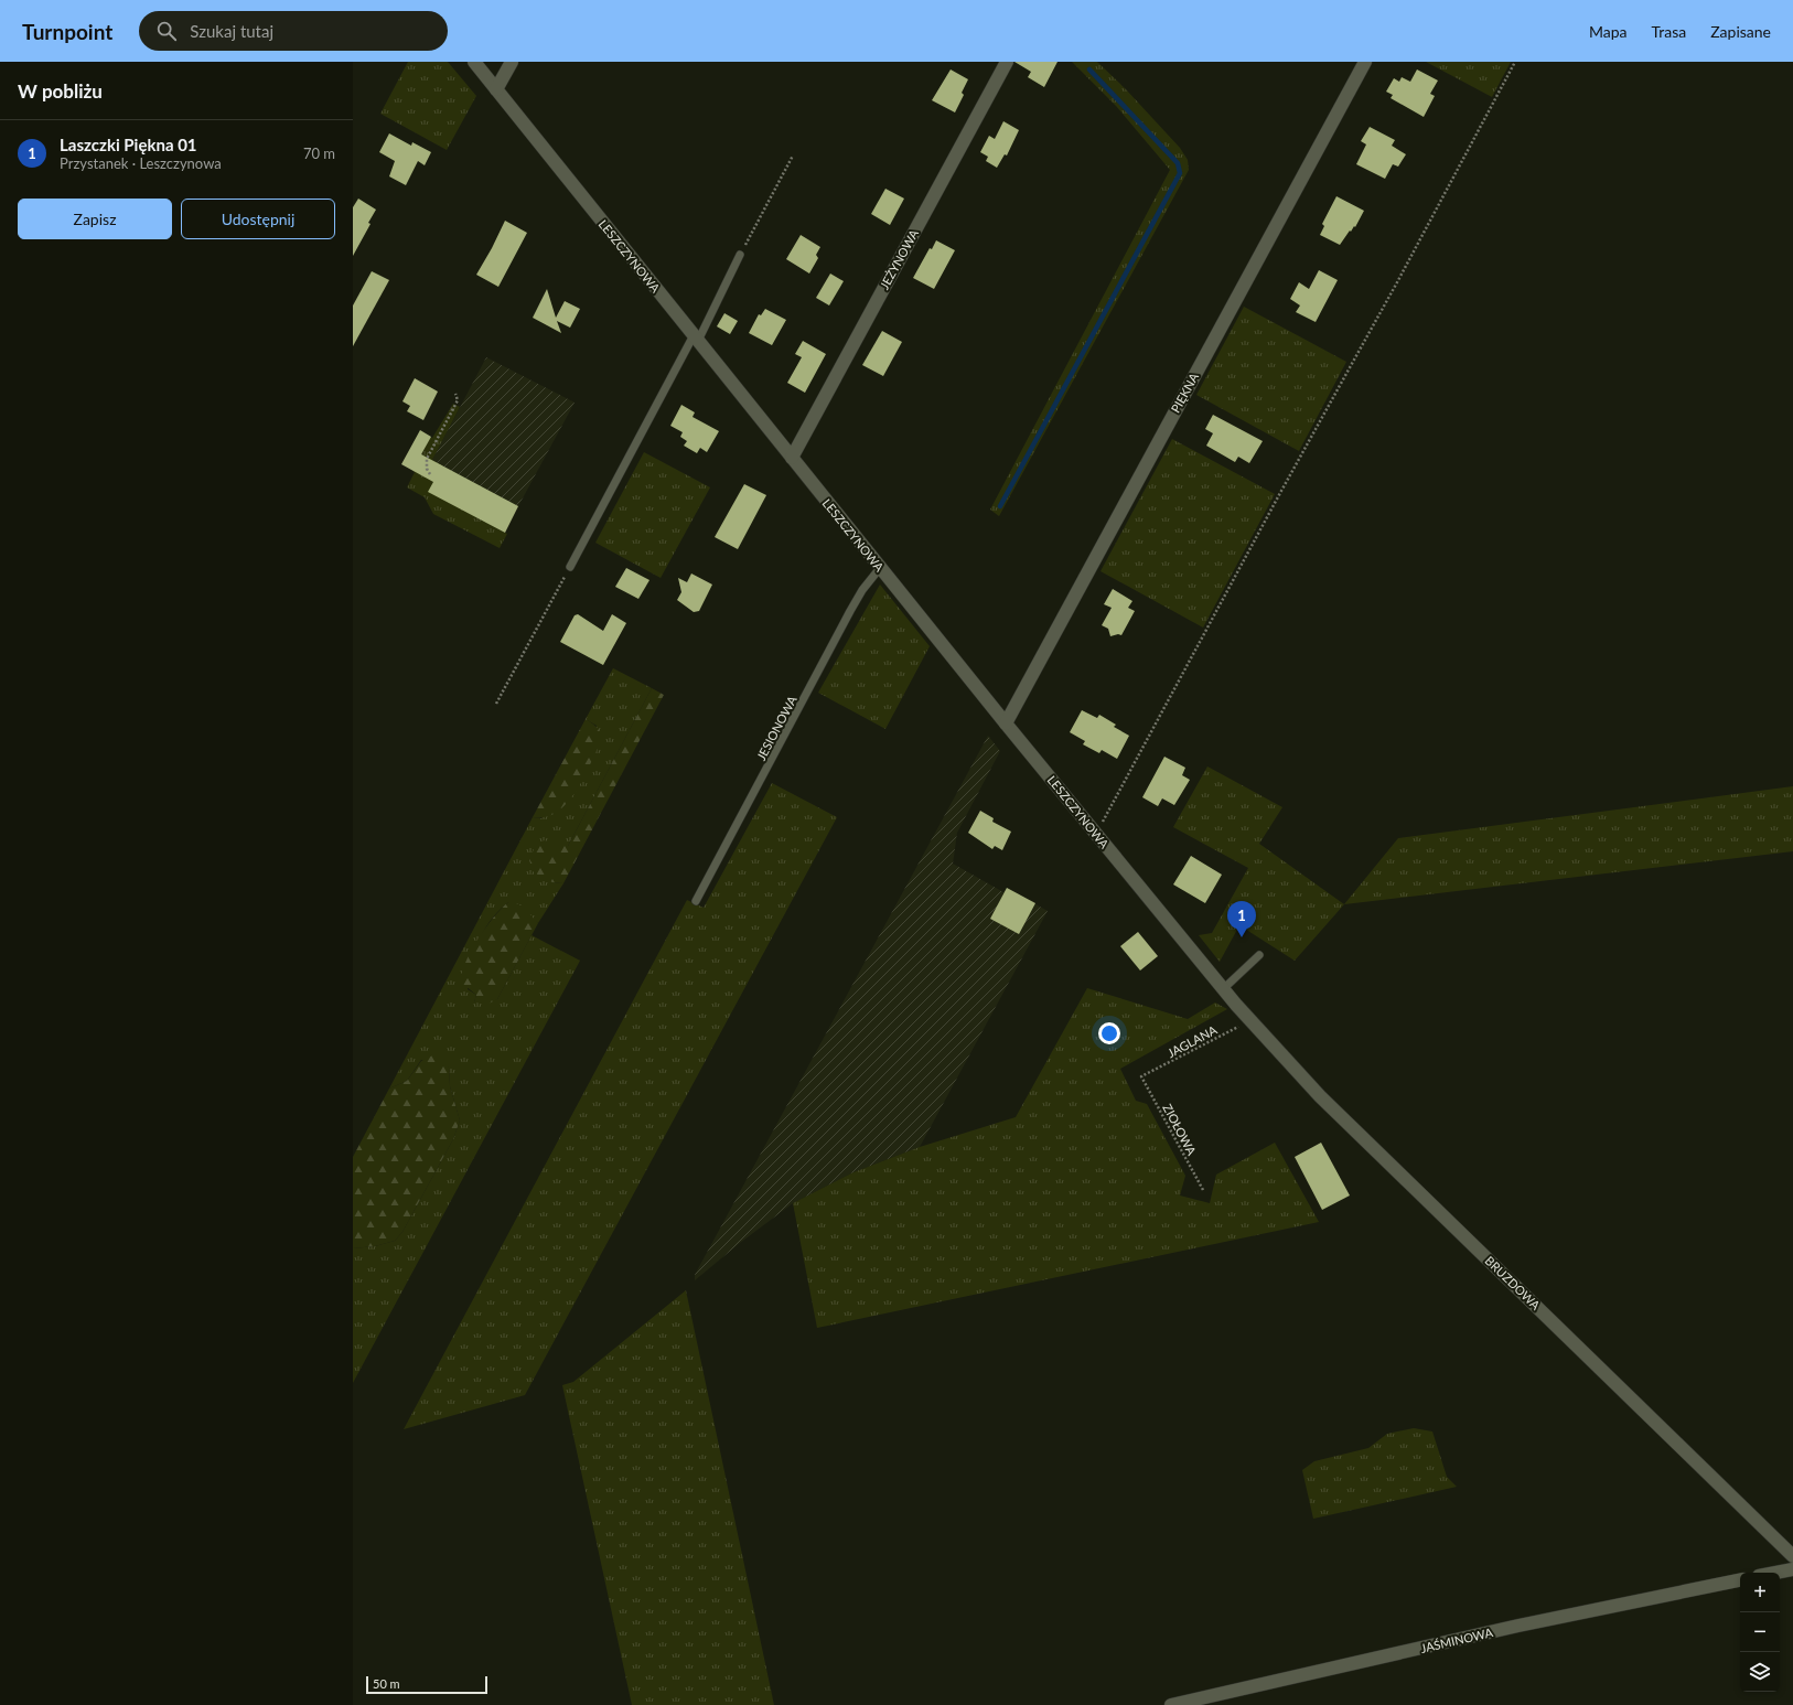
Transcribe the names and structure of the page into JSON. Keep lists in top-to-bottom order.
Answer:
{
  "streets": {
    "street": [
      "LESZCZYNOWA",
      "JEŻYNOWA",
      "PIĘKNA",
      "BRUZDOWA",
      "JAŚMINOWA"
    ],
    "lane": ["JESIONOWA"],
    "path": ["JAGLANA", "ZIOŁOWA"]
  },
  "crossings": [
    ["LESZCZYNOWA", "JEŻYNOWA"],
    ["LESZCZYNOWA", "PIĘKNA"],
    ["LESZCZYNOWA", "JESIONOWA"],
    ["LESZCZYNOWA", "BRUZDOWA"],
    ["JAGLANA", "ZIOŁOWA"],
    ["JAGLANA", "BRUZDOWA"]
  ],
  "scale_bar": "50 m",
  "page": {
    "header": "Turnpoint",
    "search": "Szukaj tutaj",
    "nav": ["Mapa", "Trasa", "Zapisane"],
    "heading": "W pobliżu",
    "list": [
      {
        "mark": "1",
        "name": "Laszczki Piękna 01",
        "note": "Przystanek · Leszczynowa",
        "value": "70 m"
      }
    ],
    "buttons": ["Zapisz", "Udostępnij"],
    "pins": "1",
    "map_buttons": ["+", "−"],
    "scale": "50 m"
  }
}
